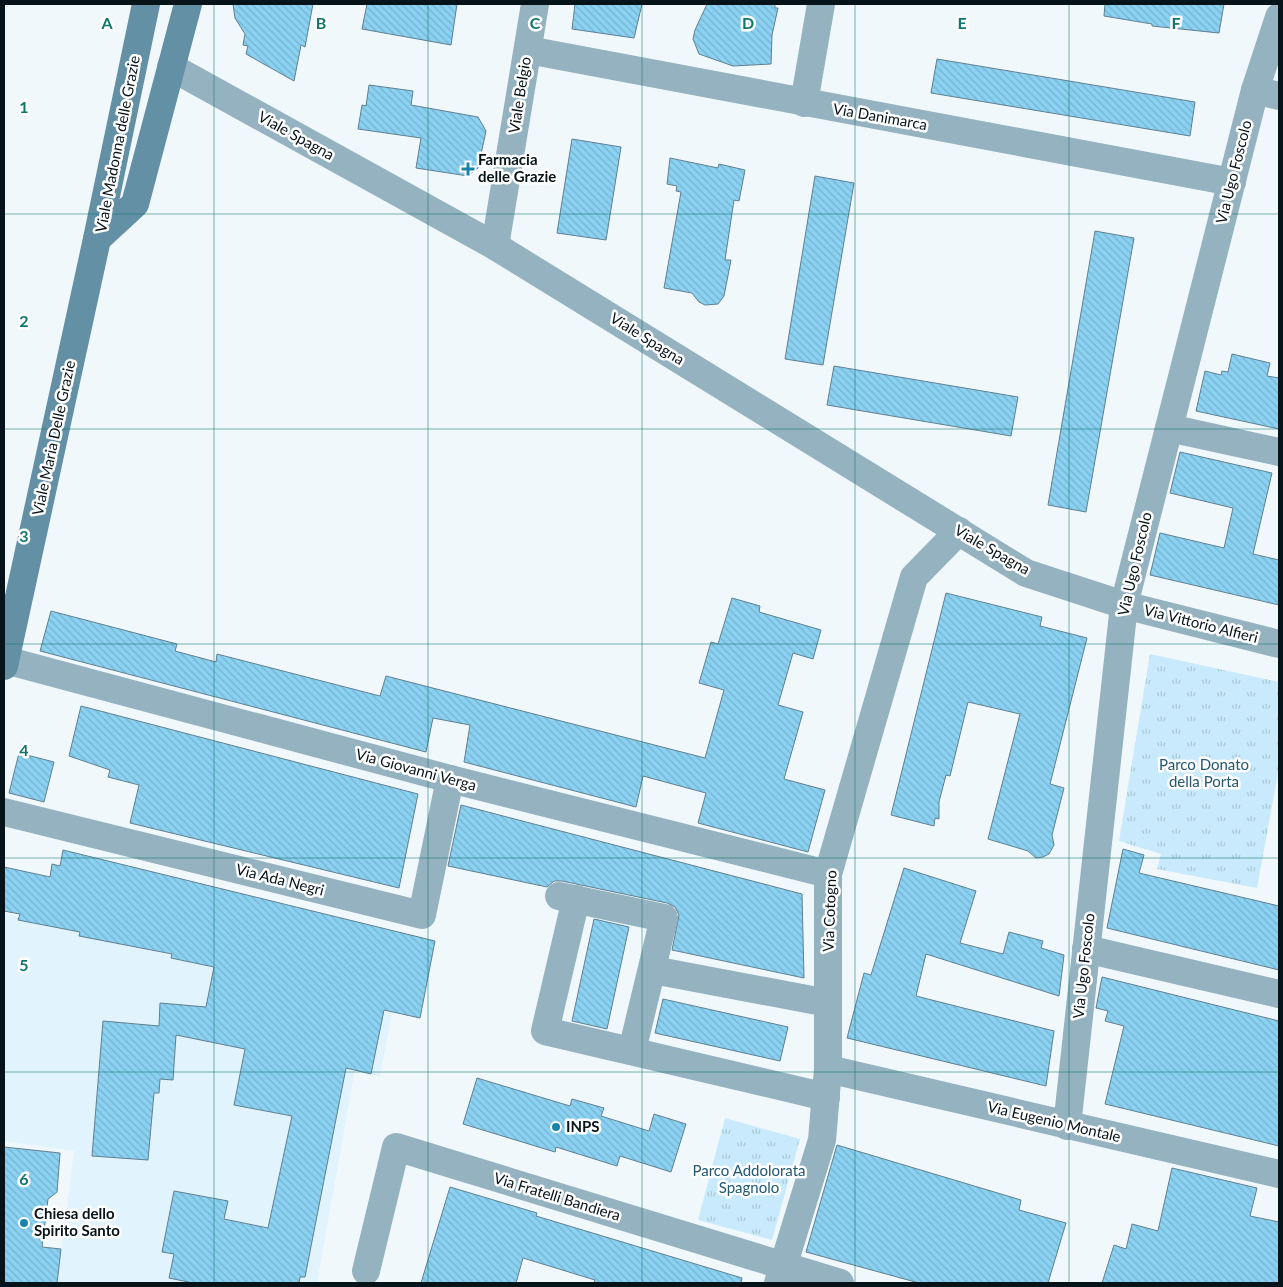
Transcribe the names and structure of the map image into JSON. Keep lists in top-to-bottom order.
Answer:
{
  "streets": {
    "street": [
      "Viale Belgio",
      "Via Danimarca",
      "Viale Spagna",
      "Viale Madonna delle Grazie",
      "Via Ugo Foscolo",
      "Viale Maria Delle Grazie",
      "Via Vittorio Alfieri",
      "Via Giovanni Verga",
      "Via Ada Negri",
      "Via Cotogno",
      "Via Eugenio Montale",
      "Via Fratelli Bandiera"
    ]
  },
  "crossings": [
    ["Viale Belgio", "Via Danimarca"],
    ["Viale Belgio", "Viale Spagna"],
    ["Via Danimarca", "Via Ugo Foscolo"],
    ["Viale Spagna", "Viale Madonna delle Grazie"],
    ["Viale Spagna", "Via Ugo Foscolo"],
    ["Viale Spagna", "Via Vittorio Alfieri"],
    ["Viale Spagna", "Via Cotogno"],
    ["Viale Madonna delle Grazie", "Viale Maria Delle Grazie"],
    ["Via Ugo Foscolo", "Via Vittorio Alfieri"],
    ["Via Ugo Foscolo", "Via Eugenio Montale"],
    ["Viale Maria Delle Grazie", "Via Giovanni Verga"],
    ["Via Giovanni Verga", "Via Ada Negri"],
    ["Via Giovanni Verga", "Via Cotogno"],
    ["Via Cotogno", "Via Eugenio Montale"],
    ["Via Cotogno", "Via Fratelli Bandiera"]
  ],
  "parks": ["Parco Donato della Porta", "Parco Addolorata Spagnolo"],
  "places": {
    "health": ["Farmacia delle Grazie"],
    "other": ["INPS", "Chiesa dello Spirito Santo"]
  },
  "grid": {
    "columns": [
      "A",
      "B",
      "C",
      "D",
      "E",
      "F"
    ],
    "rows": [
      "1",
      "2",
      "3",
      "4",
      "5",
      "6"
    ]
  }
}
